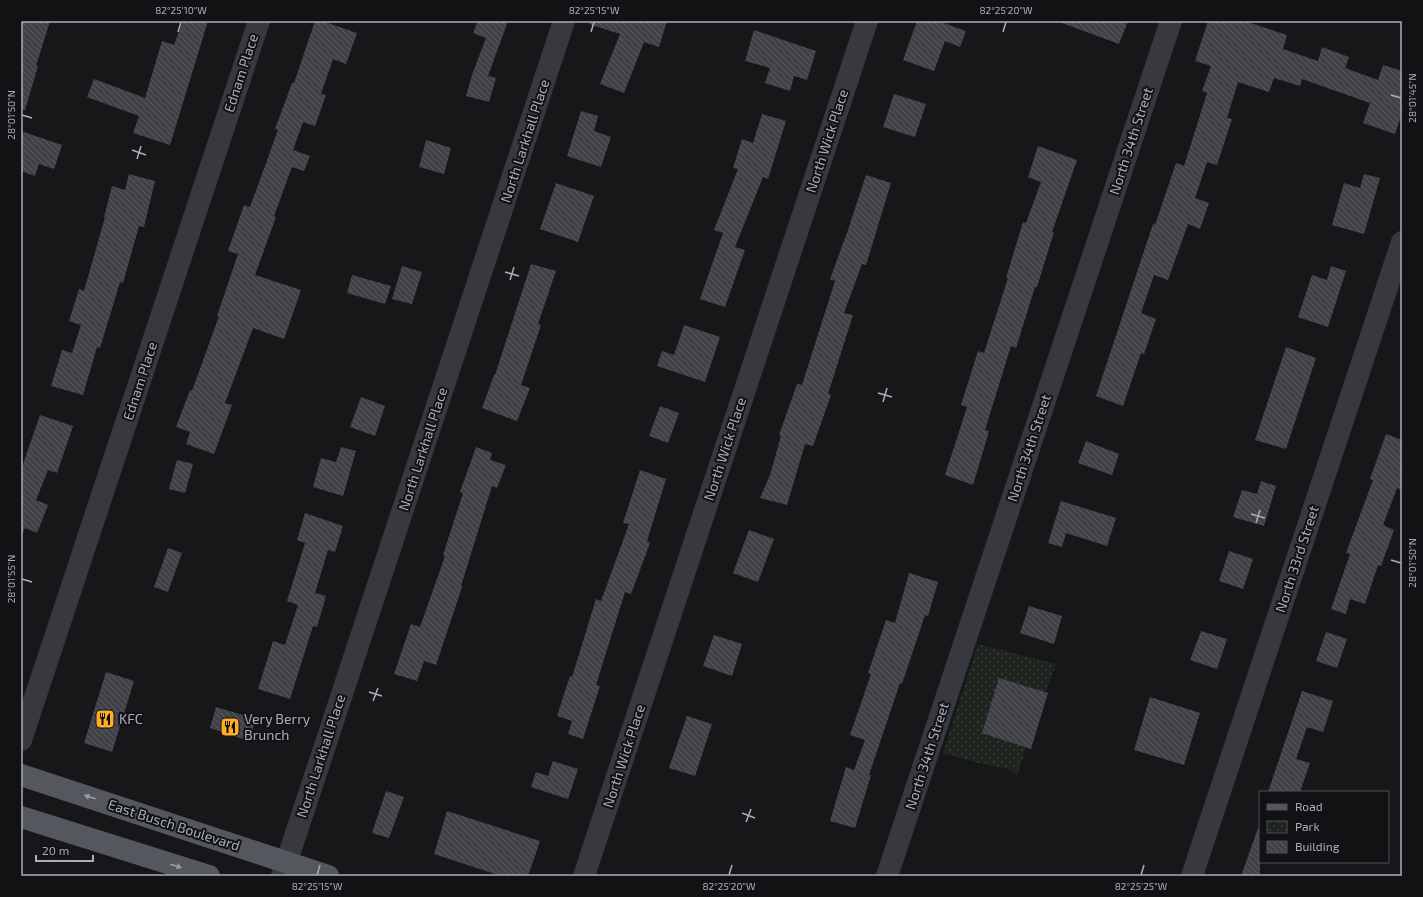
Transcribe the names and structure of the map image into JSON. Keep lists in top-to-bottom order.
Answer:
{
  "streets": {
    "main road": ["East Busch Boulevard"],
    "street": [
      "Ednam Place",
      "North Larkhall Place",
      "North Wick Place",
      "North 34th Street",
      "North 33rd Street"
    ]
  },
  "crossings": [
    ["North Larkhall Place", "East Busch Boulevard"]
  ],
  "places": {
    "restaurant": ["KFC", "Very Berry Brunch"]
  },
  "legend": ["Road", "Park", "Building"],
  "scale_bar": "20 m",
  "coordinates": [
    "82°25'10\"W",
    "82°25'15\"W",
    "82°25'20\"W",
    "28°01'45\"N",
    "28°01'50\"N",
    "28°01'55\"N",
    "82°25'25\"W"
  ]
}
